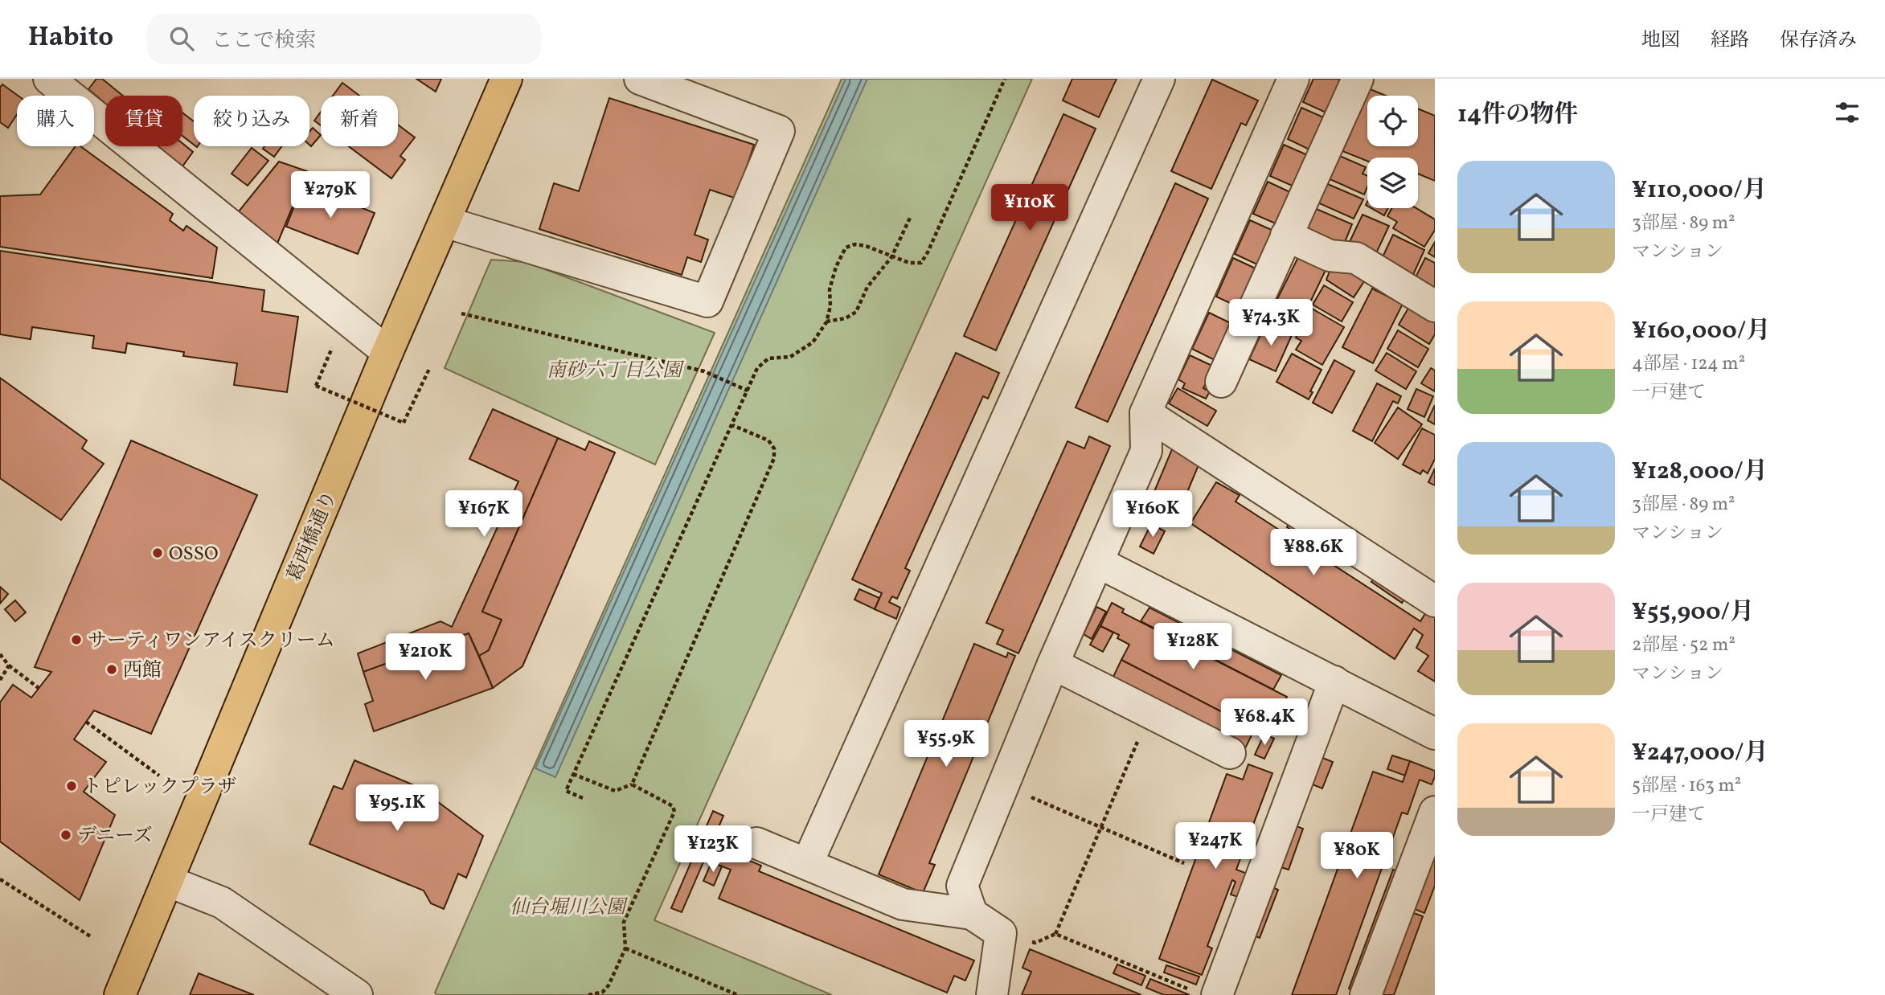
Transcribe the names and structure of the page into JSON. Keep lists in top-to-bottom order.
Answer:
{
  "streets": {
    "main road": ["葛西橋通り"]
  },
  "parks": ["南砂六丁目公園", "仙台堀川公園"],
  "places": [
    "OSSO",
    "サーティワンアイスクリーム",
    "西館",
    "トピレックプラザ",
    "デニーズ"
  ],
  "page": {
    "header": "Habito",
    "search": "ここで検索",
    "nav": ["地図", "経路", "保存済み"],
    "heading": "14件の物件",
    "chip": [
      "購入",
      "賃貸",
      "絞り込み",
      "新着"
    ],
    "list": [
      {
        "name": "¥110,000/月",
        "note": "3部屋 · 89 m² · マンション"
      },
      {
        "name": "¥160,000/月",
        "note": "4部屋 · 124 m² · 一戸建て"
      },
      {
        "name": "¥128,000/月",
        "note": "3部屋 · 89 m² · マンション"
      },
      {
        "name": "¥55,900/月",
        "note": "2部屋 · 52 m² · マンション"
      },
      {
        "name": "¥247,000/月",
        "note": "5部屋 · 163 m² · 一戸建て"
      }
    ],
    "price": [
      "¥279K",
      "¥110K",
      "¥74.3K",
      "¥167K",
      "¥160K",
      "¥88.6K",
      "¥128K",
      "¥210K",
      "¥68.4K",
      "¥55.9K",
      "¥95.1K",
      "¥247K",
      "¥123K",
      "¥80K"
    ]
  }
}
